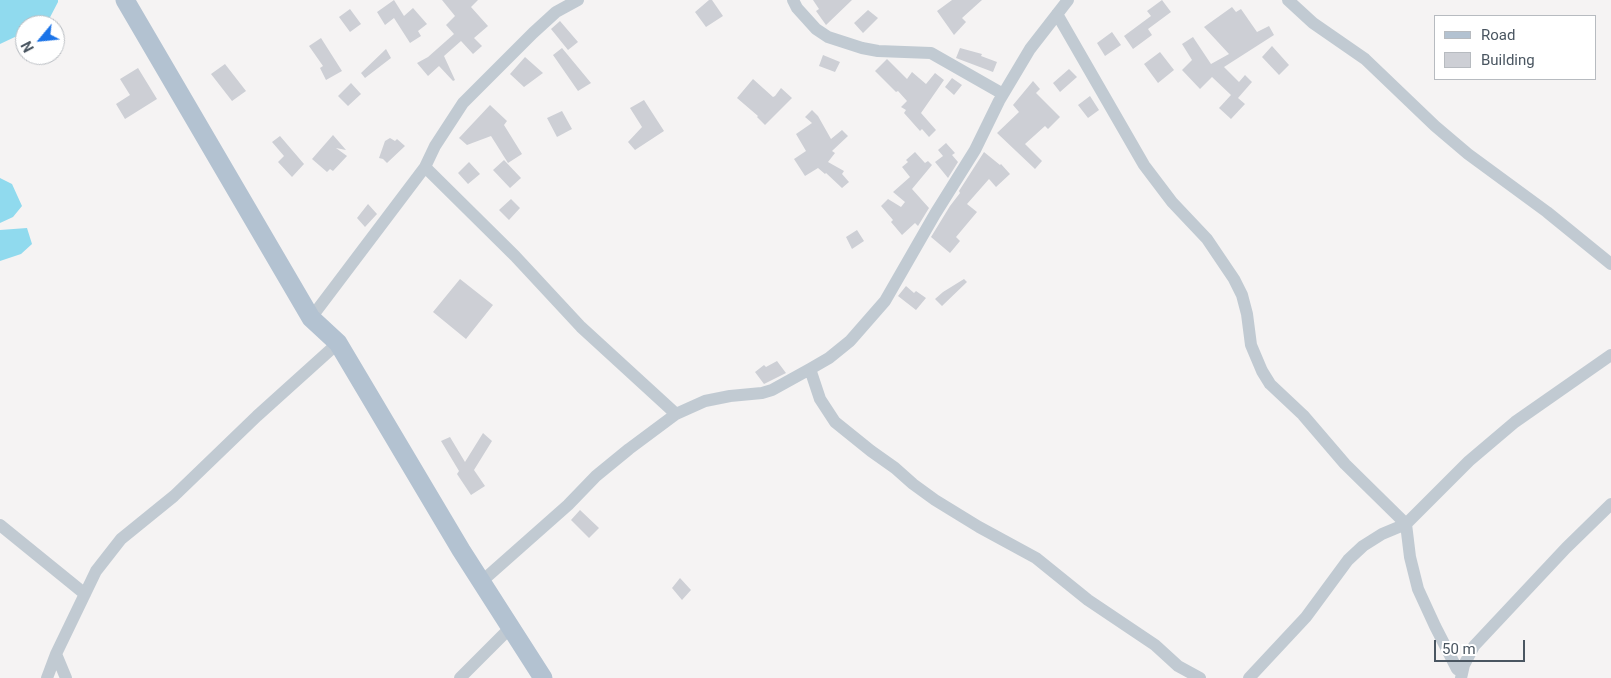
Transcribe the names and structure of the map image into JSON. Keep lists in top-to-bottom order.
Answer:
{
  "legend": ["Road", "Building"],
  "scale_bar": "50 m",
  "north": "bottom left"
}
